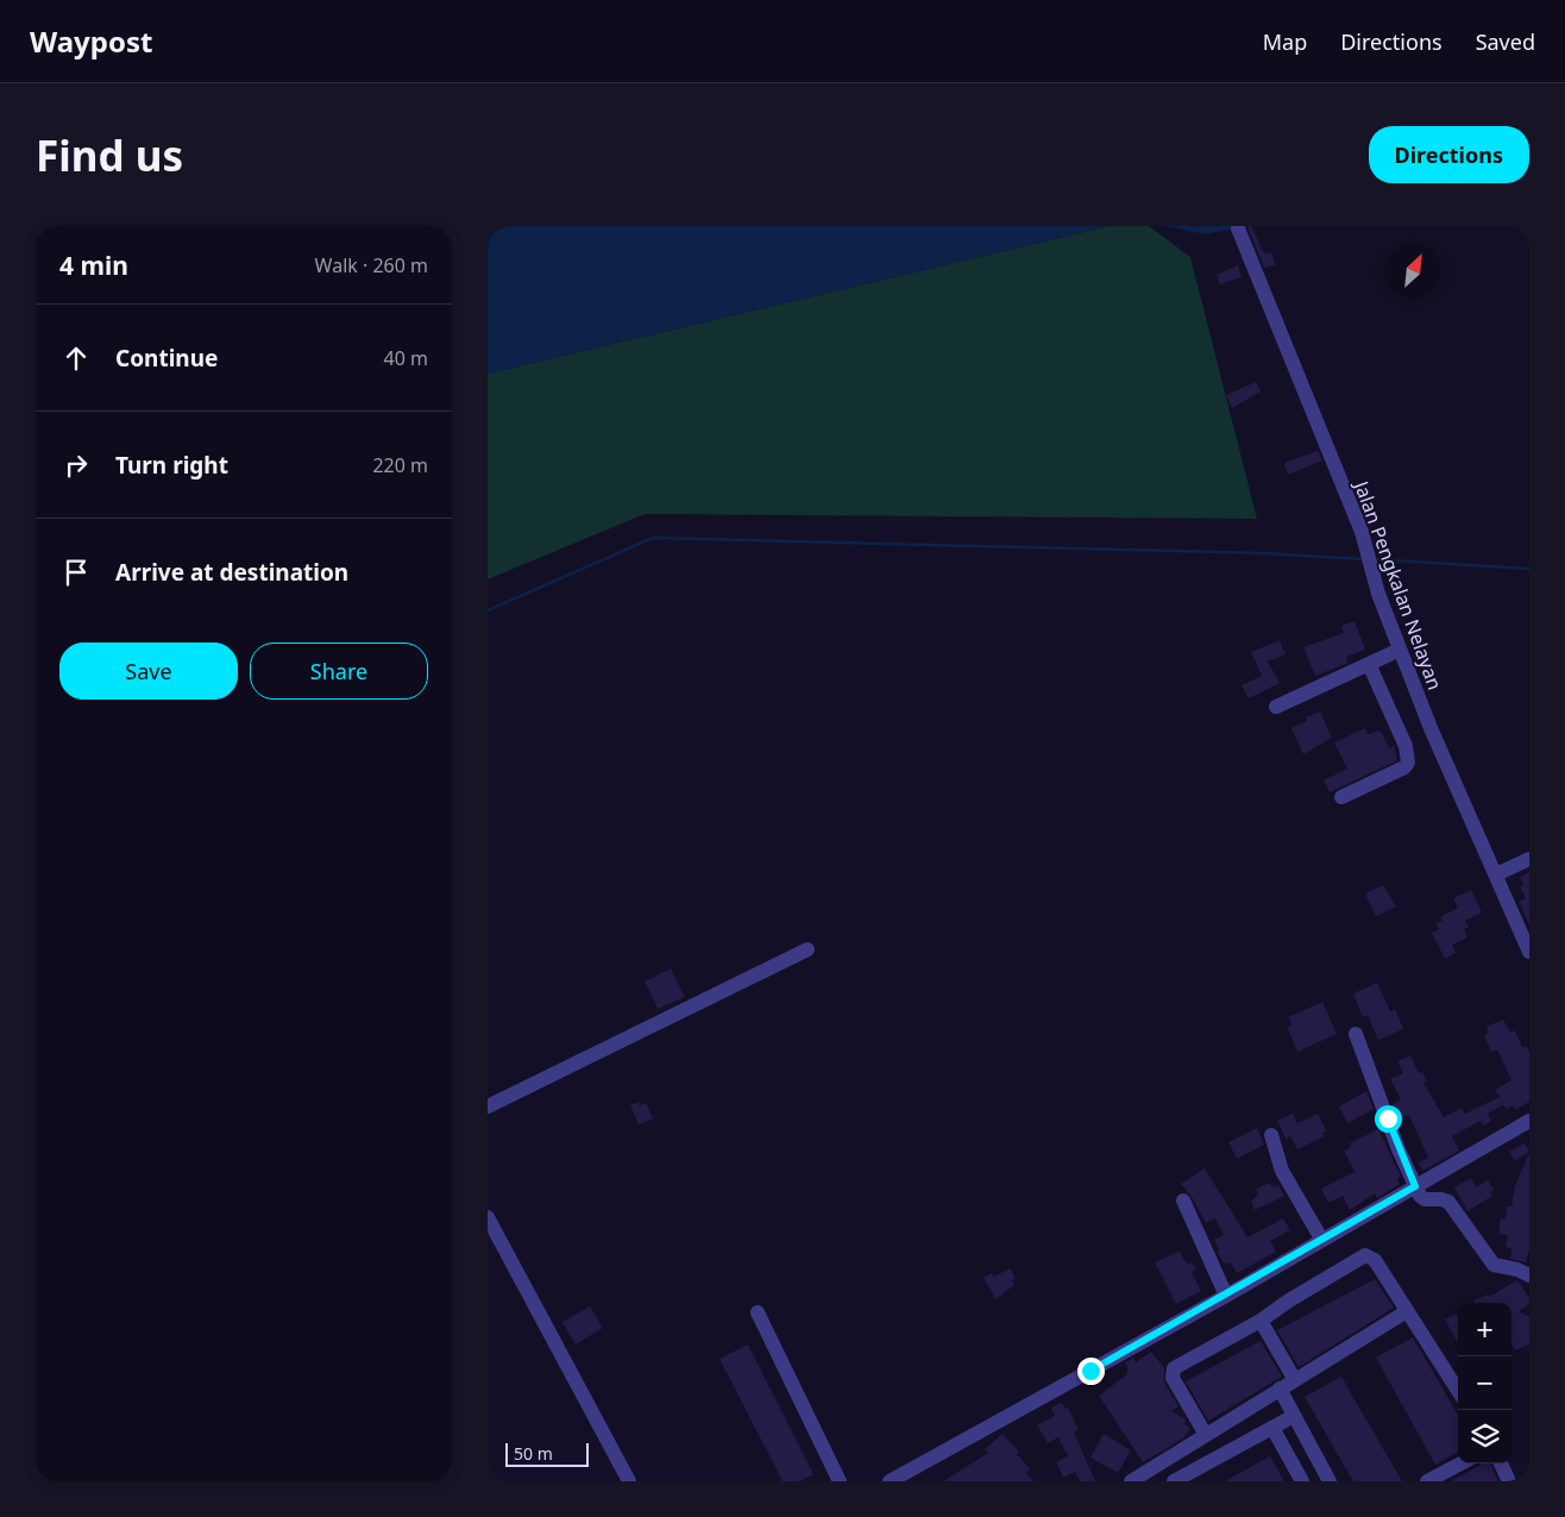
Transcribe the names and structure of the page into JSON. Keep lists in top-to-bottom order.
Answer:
{
  "streets": {
    "street": ["Jalan Pengkalan Nelayan"]
  },
  "scale_bar": "50 m",
  "north": "top right",
  "page": {
    "header": "Waypost",
    "nav": ["Map", "Directions", "Saved"],
    "buttons": [
      "Directions",
      ["Save", "Share"]
    ],
    "title": "Find us",
    "heading": ["4 min", "Walk · 260 m"],
    "list": [
      ["Continue", "40 m"],
      ["Turn right", "220 m"],
      "Arrive at destination"
    ],
    "map_buttons": ["+", "−"],
    "scale": "50 m"
  }
}
